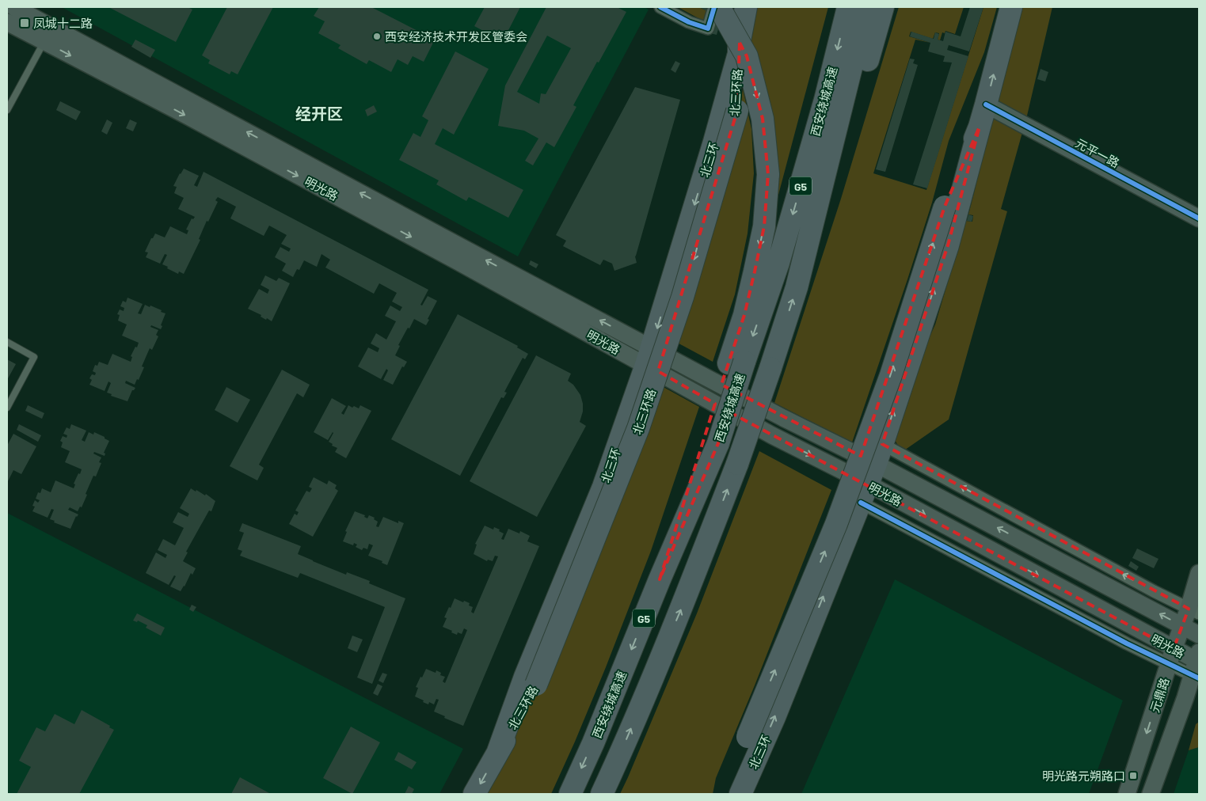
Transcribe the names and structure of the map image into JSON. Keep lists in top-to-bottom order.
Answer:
{
  "streets": {
    "highway": [
      "北三环路",
      "西安绕城高速",
      "北三环",
      "G5"
    ],
    "main road": ["元平一路", "明光路", "元鼎路"]
  },
  "crossings": [
    ["北三环路", "北三环"],
    ["北三环", "明光路"],
    ["明光路", "元鼎路"]
  ],
  "one_way": ["北三环路"],
  "districts": ["经开区"],
  "places": {
    "transit": ["凤城十二路", "明光路元朔路口"],
    "other": ["西安经济技术开发区管委会"]
  }
}
